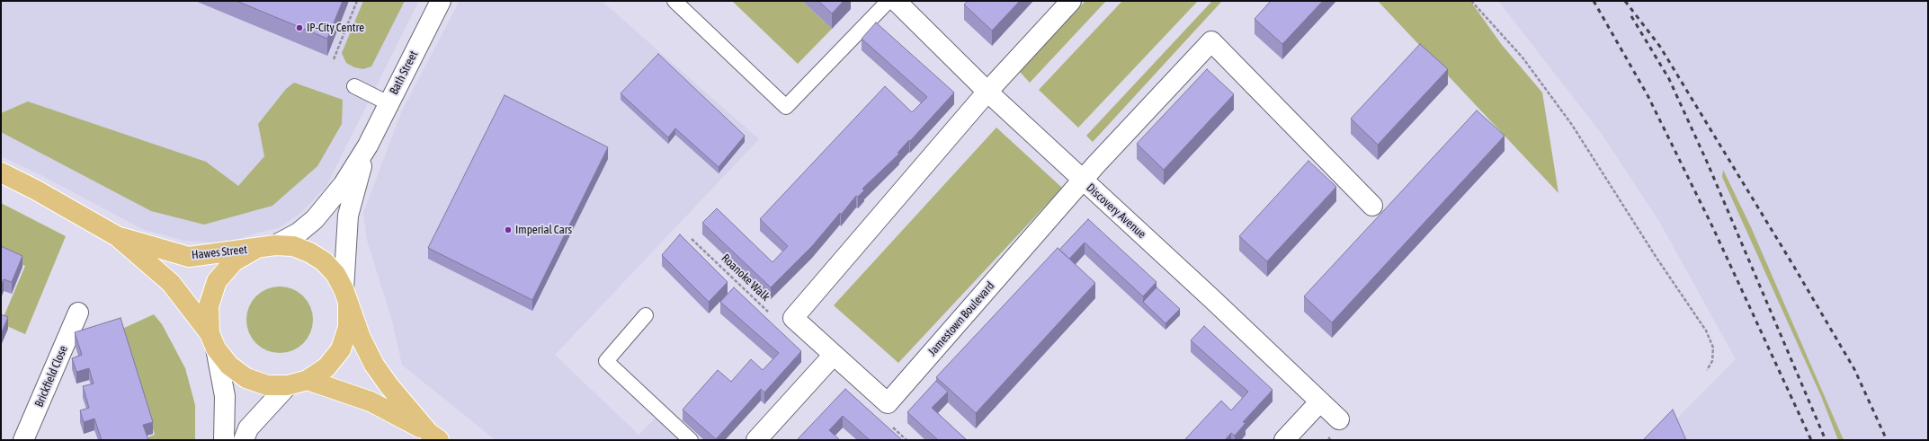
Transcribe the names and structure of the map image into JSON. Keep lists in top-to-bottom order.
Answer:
{
  "streets": {
    "main road": ["Hawes Street"],
    "street": [
      "Bath Street",
      "Discovery Avenue",
      "Jamestown Boulevard",
      "Brickfield Close"
    ],
    "path": ["Roanoke Walk"]
  },
  "crossings": [
    ["Bath Street", "Hawes Street"],
    ["Discovery Avenue", "Jamestown Boulevard"],
    ["Roanoke Walk", "Jamestown Boulevard"]
  ],
  "places": ["IP-City Centre", "Imperial Cars"]
}
